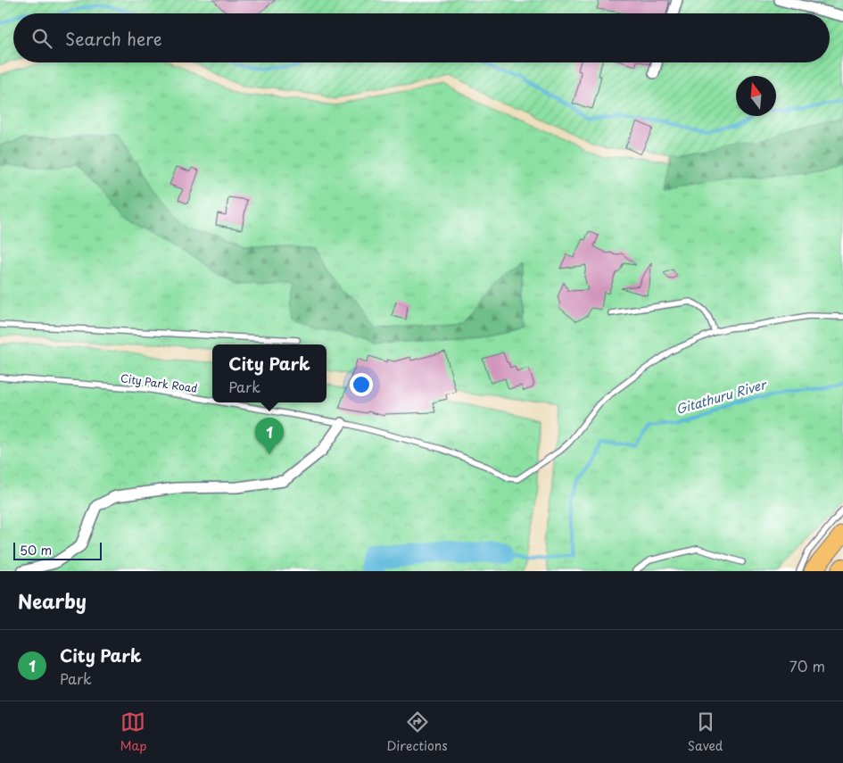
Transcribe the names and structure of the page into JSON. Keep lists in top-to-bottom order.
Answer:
{
  "streets": {
    "lane": ["City Park Road"]
  },
  "water": ["Gitathuru River"],
  "scale_bar": "50 m",
  "north": "top",
  "page": {
    "search": "Search here",
    "popup": ["City Park", "Park"],
    "pins": "1",
    "scale": "50 m",
    "heading": "Nearby",
    "list": [
      {
        "mark": "1",
        "name": "City Park",
        "note": "Park",
        "value": "70 m"
      }
    ],
    "nav": ["Map", "Directions", "Saved"]
  }
}
